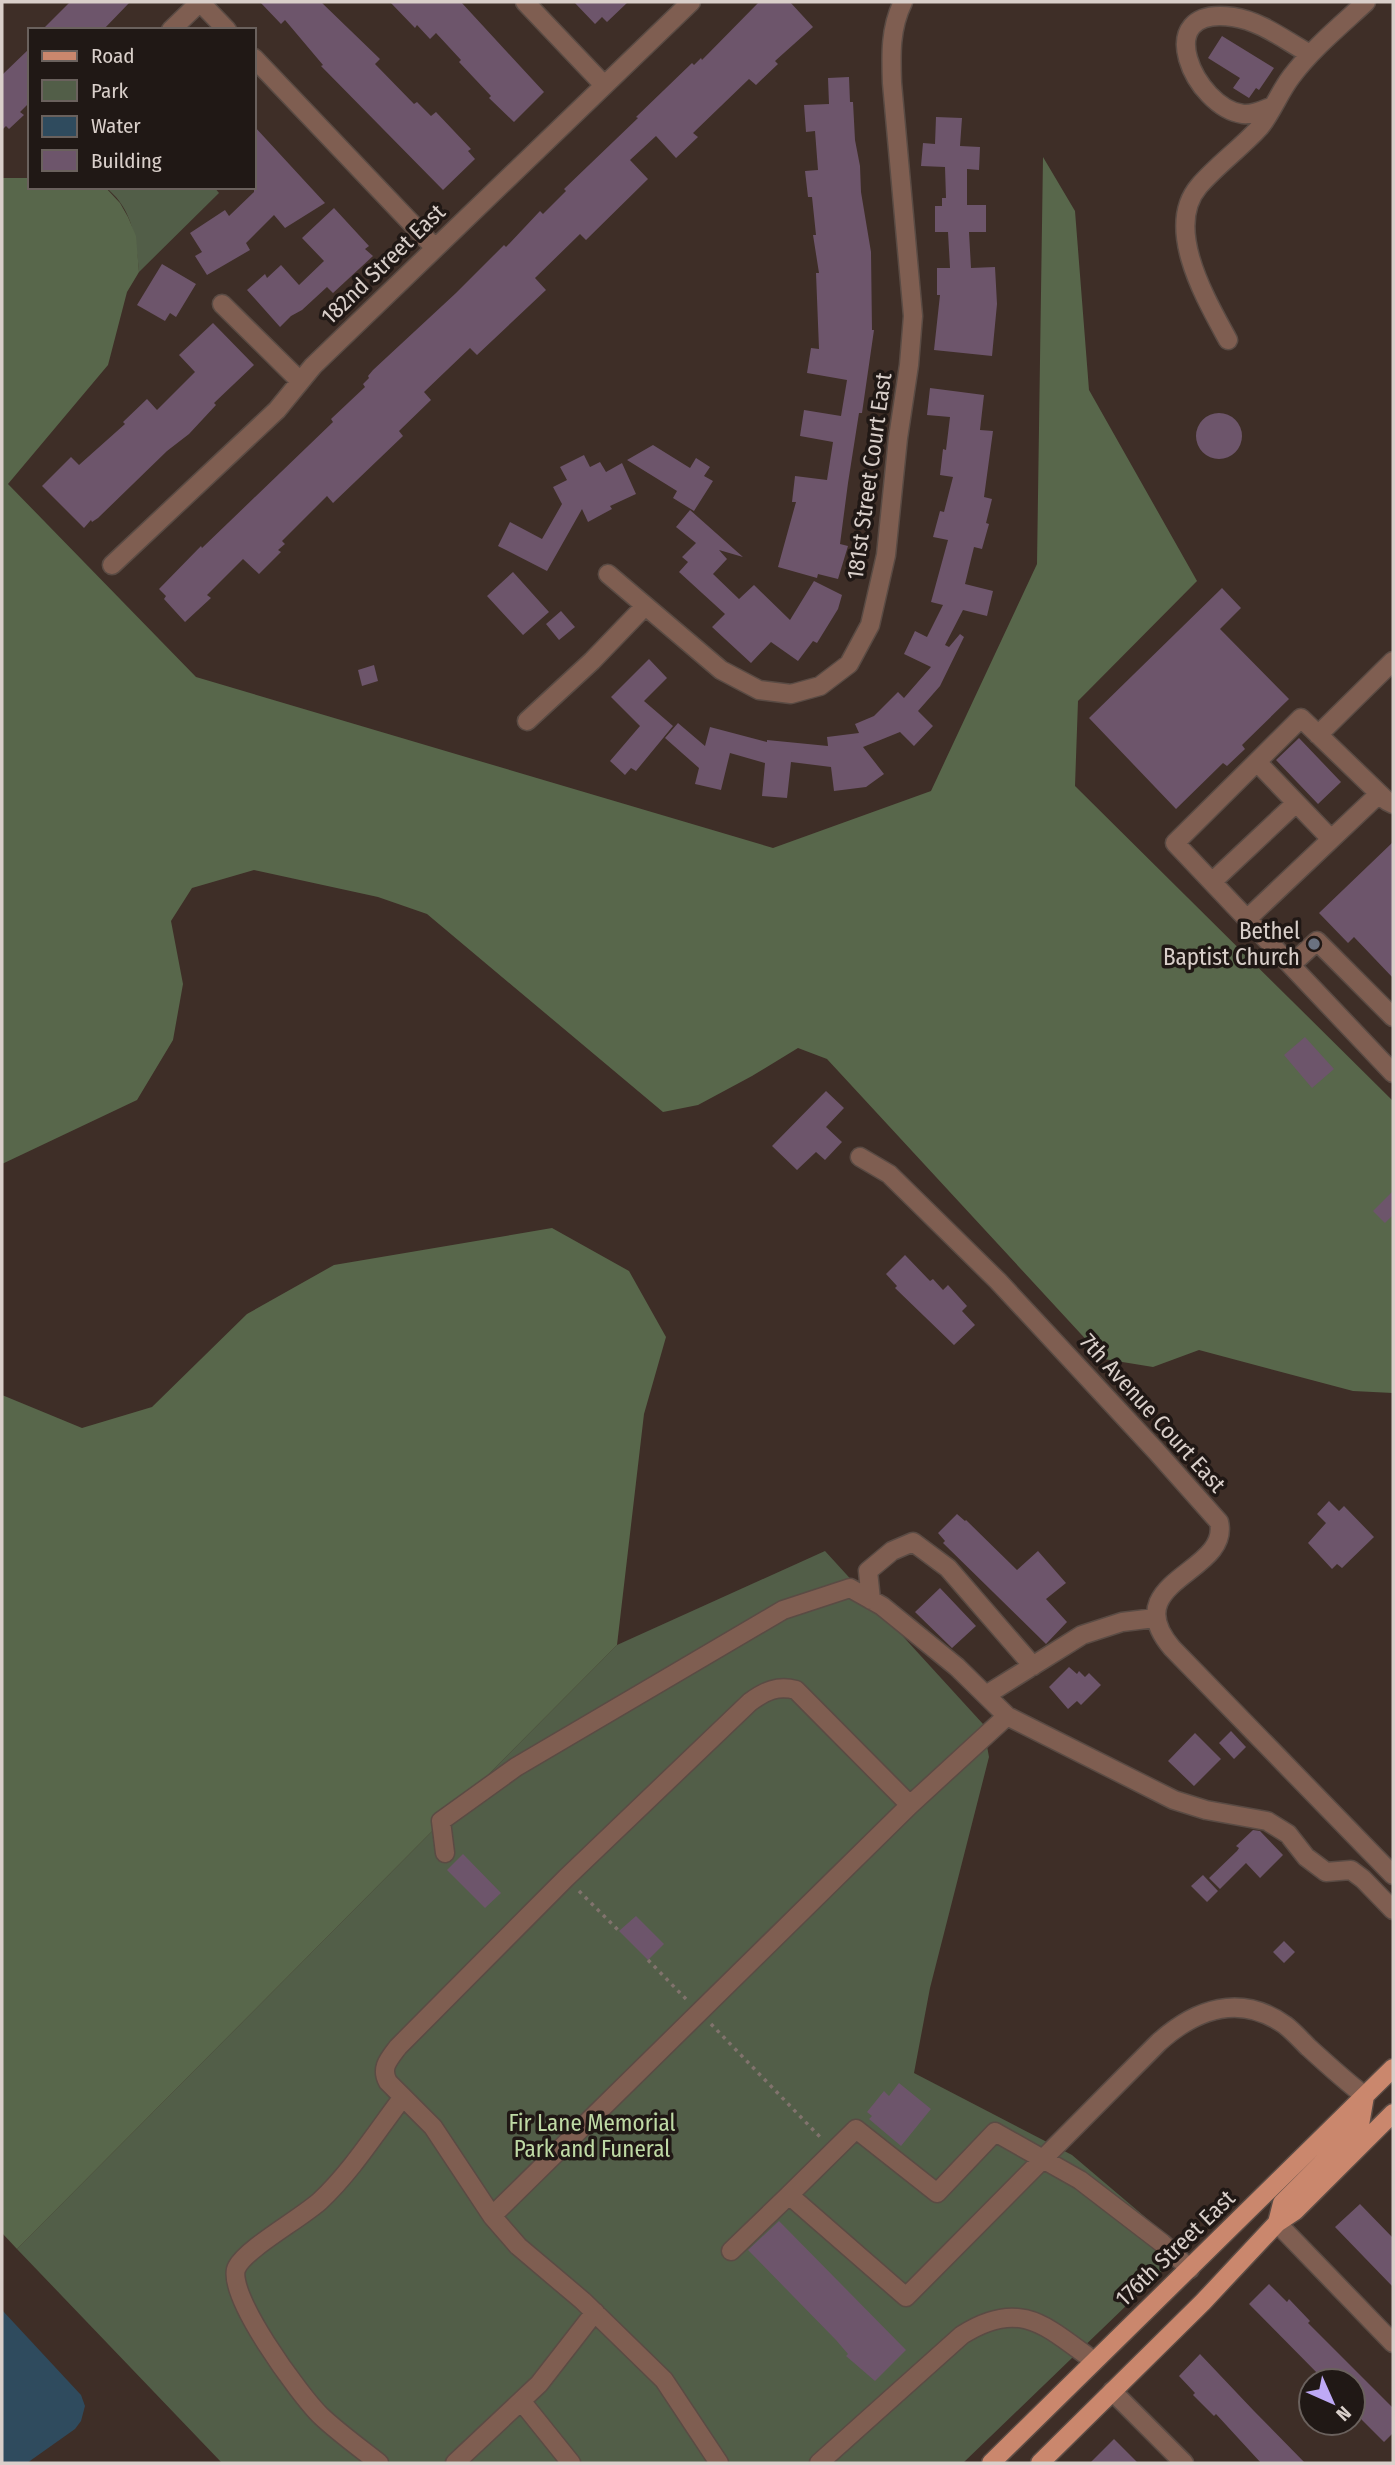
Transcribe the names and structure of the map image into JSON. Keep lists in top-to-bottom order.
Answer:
{
  "streets": {
    "main road": ["176th Street East"],
    "street": ["182nd Street East", "181st Street Court East", "7th Avenue Court East"]
  },
  "parks": ["Fir Lane Memorial Park and Funeral"],
  "places": ["Bethel Baptist Church"],
  "legend": [
    "Road",
    "Park",
    "Water",
    "Building"
  ],
  "north": "bottom right"
}
